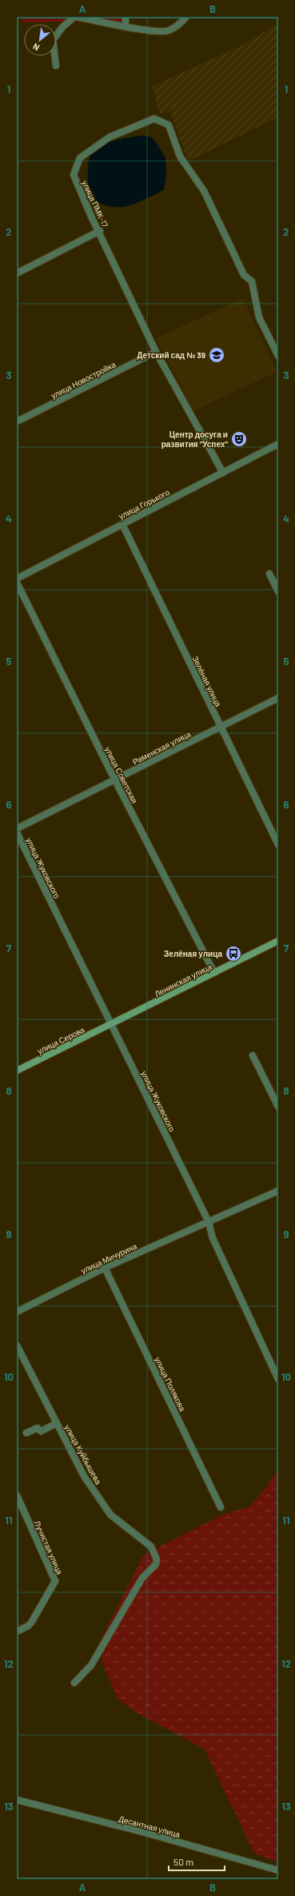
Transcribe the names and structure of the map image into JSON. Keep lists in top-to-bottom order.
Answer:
{
  "streets": {
    "street": [
      "улица ПМК-17",
      "улица Новостройка",
      "улица Горького",
      "Зелёная улица",
      "Раменская улица",
      "улица Советская",
      "улица Жуковского",
      "Ленинская улица",
      "улица Серова",
      "улица Мичурина",
      "улица Полякова",
      "улица Куйбышева",
      "Лучистая улица",
      "Десантная улица"
    ]
  },
  "crossings": [
    ["улица ПМК-17", "улица Новостройка"],
    ["улица ПМК-17", "улица Горького"],
    ["улица Горького", "Зелёная улица"],
    ["Зелёная улица", "Раменская улица"],
    ["Раменская улица", "улица Советская"],
    ["улица Советская", "Ленинская улица"],
    ["улица Жуковского", "Ленинская улица"],
    ["улица Жуковского", "улица Серова"],
    ["улица Жуковского", "улица Мичурина"],
    ["Ленинская улица", "улица Серова"],
    ["улица Мичурина", "улица Полякова"]
  ],
  "places": {
    "school or university": ["Детский сад № 39"],
    "theatre": ["Центр досуга и развития \"Успех\""],
    "bus stop": ["Зелёная улица"]
  },
  "scale_bar": "50 m",
  "north": "bottom left",
  "grid": {
    "columns": ["A", "B"],
    "rows": [
      "1",
      "2",
      "3",
      "4",
      "5",
      "6",
      "7",
      "8",
      "9",
      "10",
      "11",
      "12",
      "13"
    ]
  }
}
